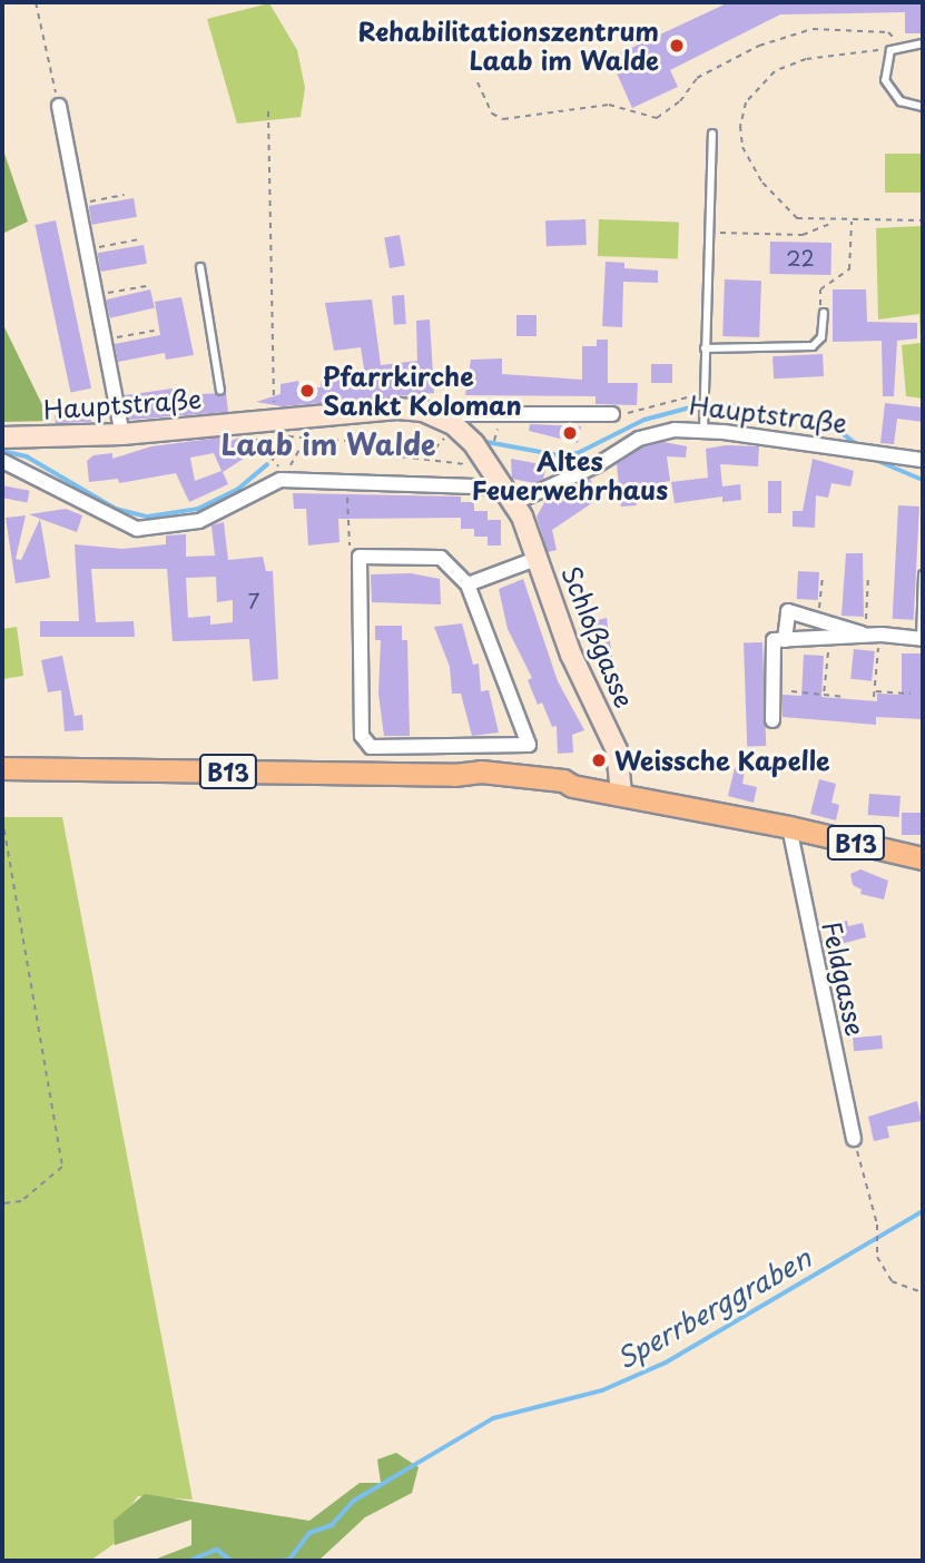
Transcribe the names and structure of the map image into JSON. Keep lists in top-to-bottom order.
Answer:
{
  "streets": {
    "main road": ["B13"],
    "street": ["Hauptstraße", "Schloßgasse", "Feldgasse"]
  },
  "crossings": [
    ["Hauptstraße", "Schloßgasse"],
    ["Schloßgasse", "B13"],
    ["B13", "Feldgasse"]
  ],
  "districts": ["Laab im Walde"],
  "water": ["Sperrberggraben"],
  "places": [
    "Rehabilitationszentrum Laab im Walde",
    "Pfarrkirche Sankt Koloman",
    "Altes Feuerwehrhaus",
    "Weissche Kapelle"
  ],
  "house_numbers": ["22", "7"]
}
